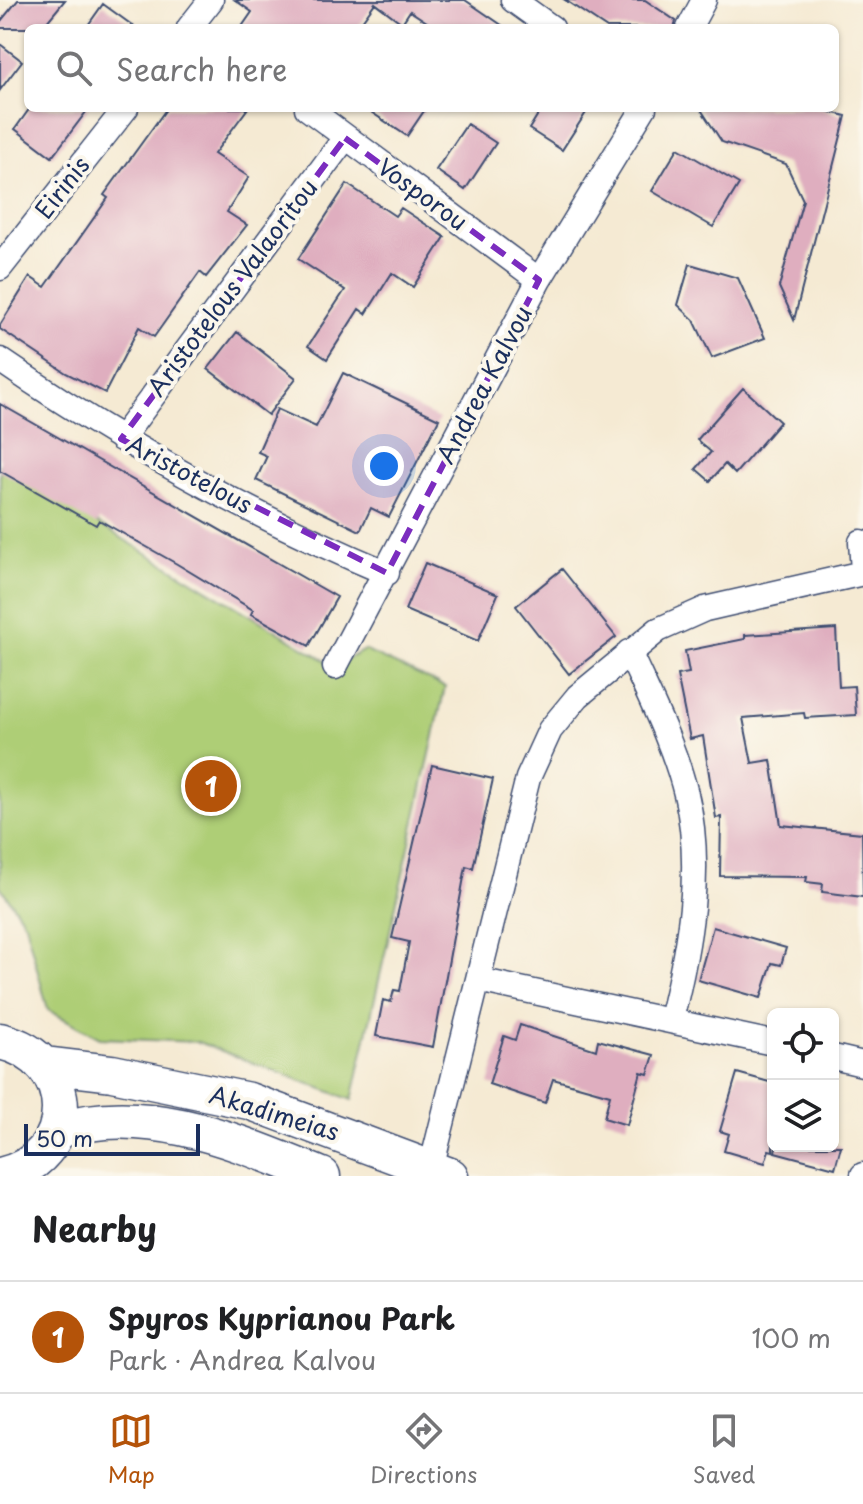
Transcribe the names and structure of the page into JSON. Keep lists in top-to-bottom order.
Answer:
{
  "streets": {
    "main road": ["Akadimeias"],
    "street": [
      "Eirinis",
      "Vosporou",
      "Aristotelous Valaoritou",
      "Andrea Kalvou",
      "Aristotelous"
    ]
  },
  "crossings": [
    ["Vosporou", "Aristotelous Valaoritou"],
    ["Vosporou", "Andrea Kalvou"],
    ["Aristotelous Valaoritou", "Aristotelous"],
    ["Andrea Kalvou", "Aristotelous"]
  ],
  "scale_bar": "50 m",
  "page": {
    "search": "Search here",
    "pins": "1",
    "scale": "50 m",
    "heading": "Nearby",
    "list": [
      {
        "mark": "1",
        "name": "Spyros Kyprianou Park",
        "note": "Park · Andrea Kalvou",
        "value": "100 m"
      }
    ],
    "nav": ["Map", "Directions", "Saved"]
  }
}
